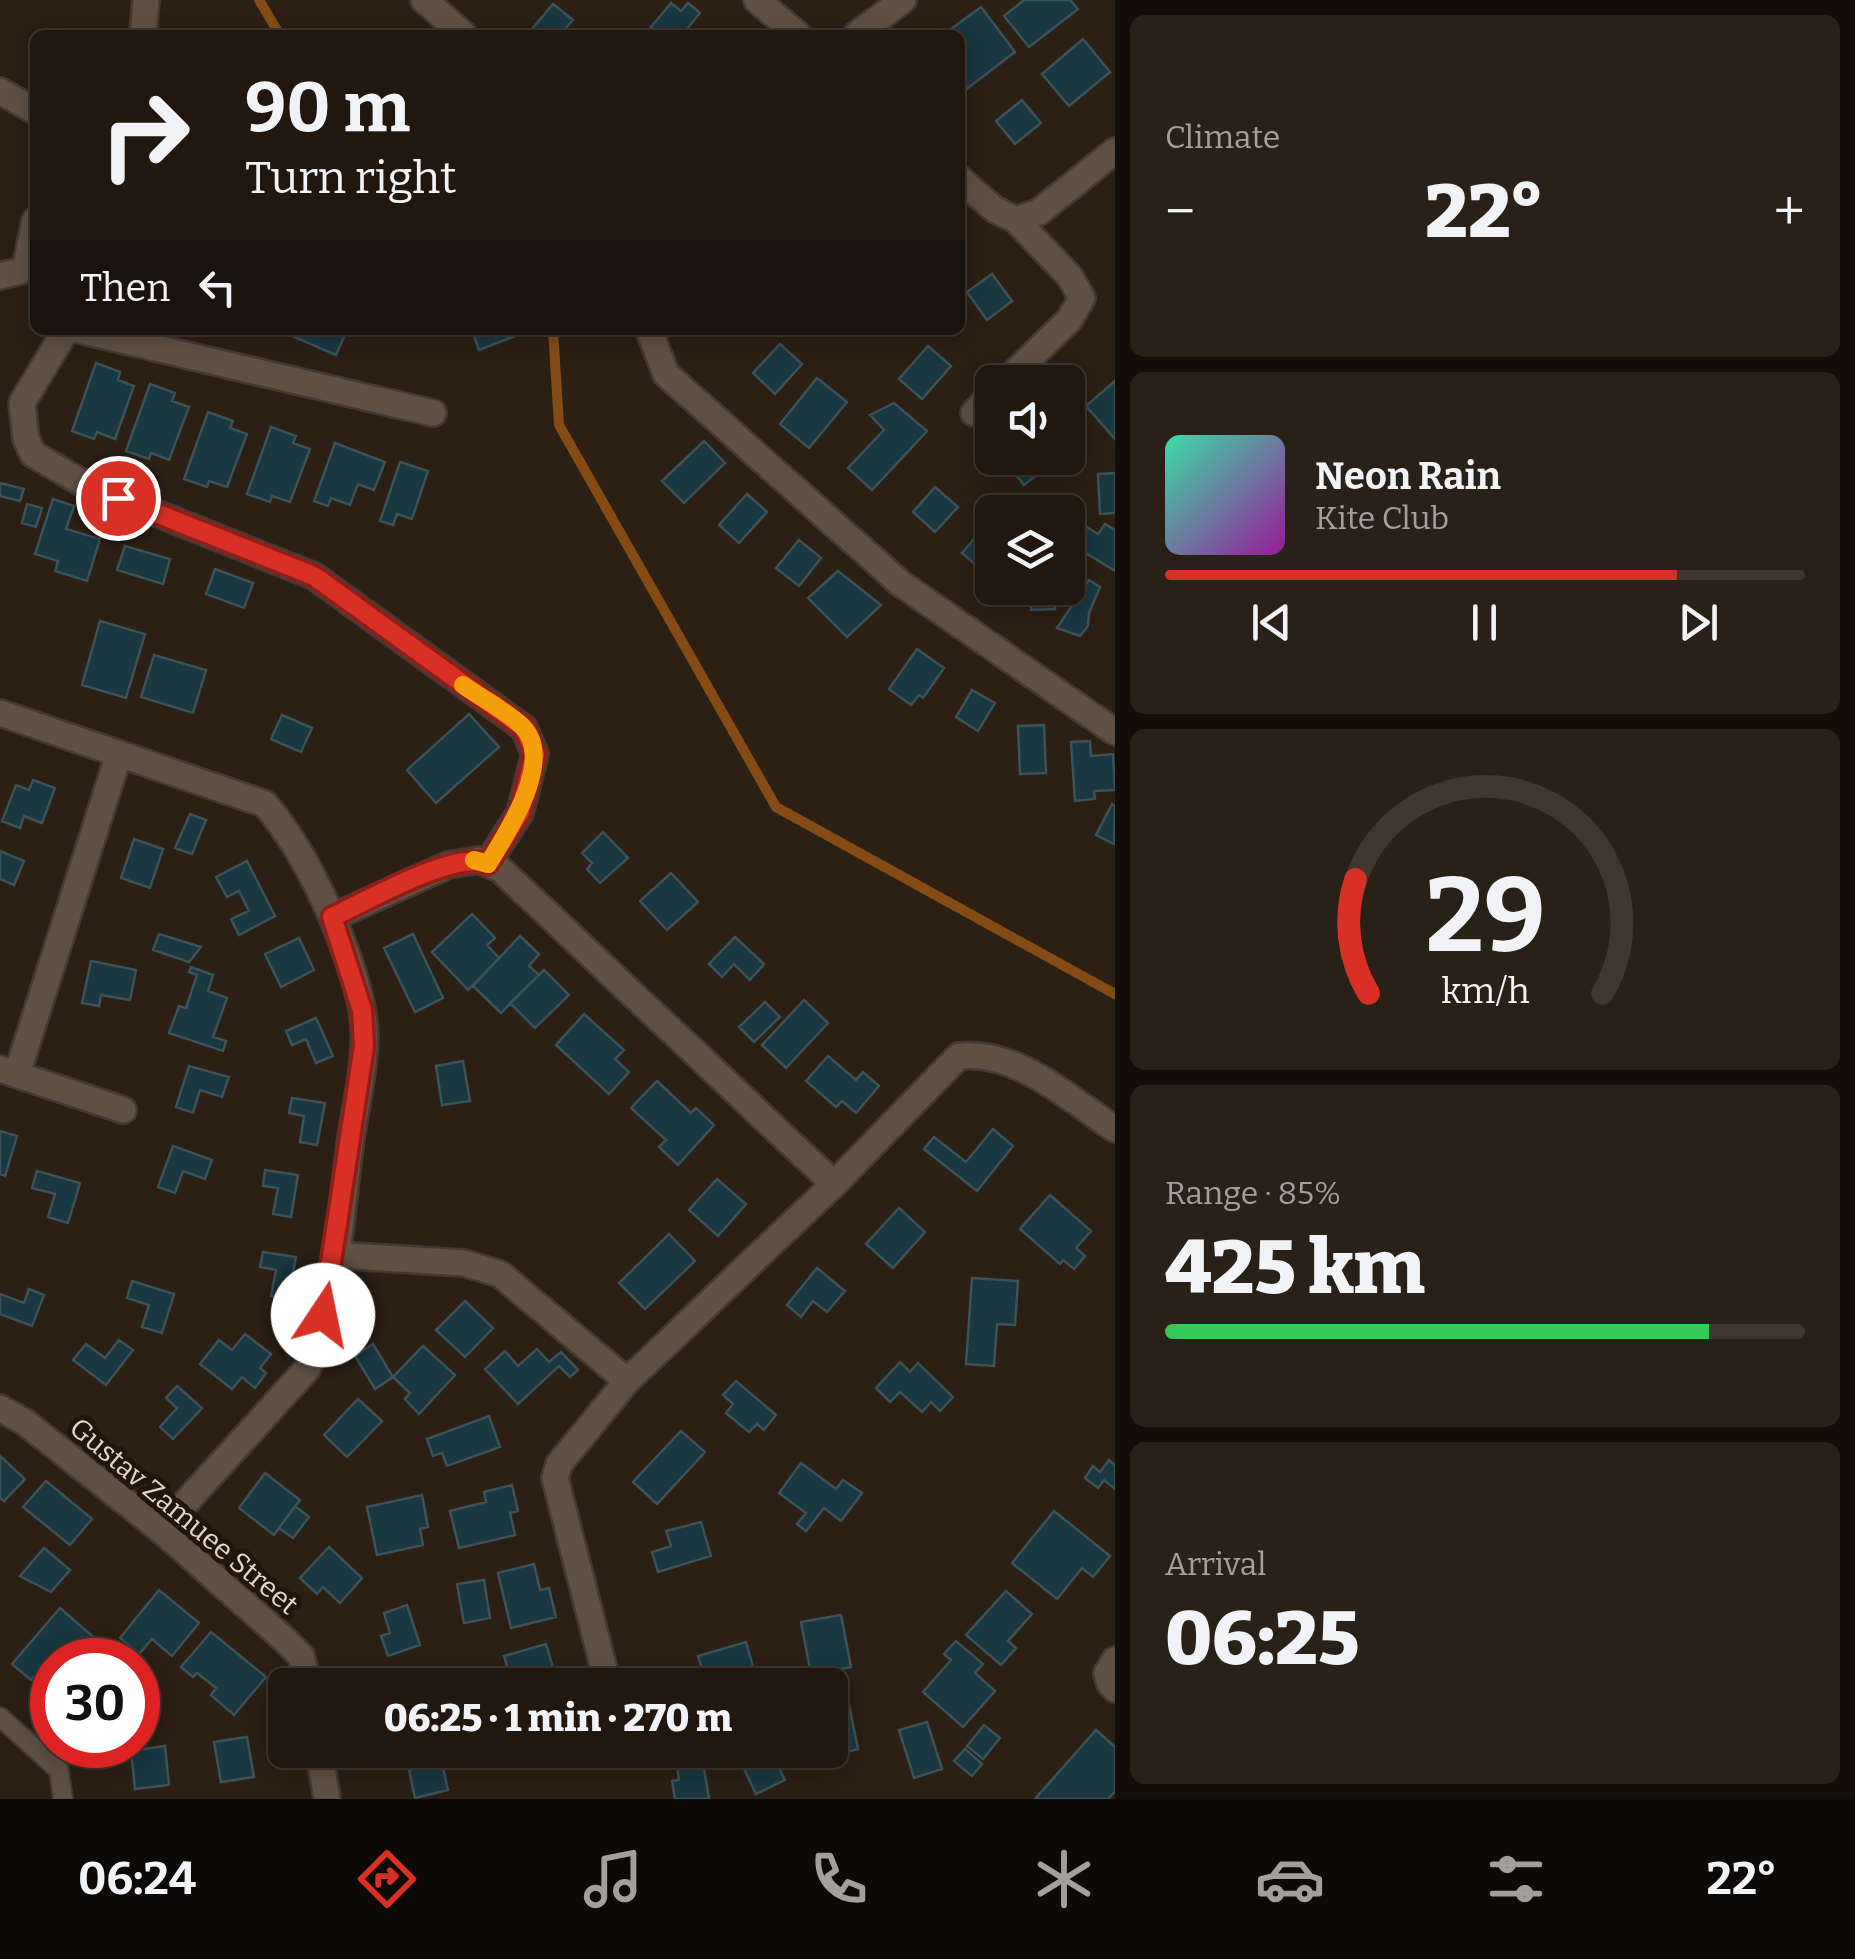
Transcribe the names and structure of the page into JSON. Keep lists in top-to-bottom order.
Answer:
{
  "streets": {
    "street": ["Gustav Zamuee Street"]
  },
  "page": {
    "tile": [
      "Climate",
      ["Range · 85%", "425 km"],
      ["Arrival", "06:25"]
    ],
    "turn": ["90 m", "Turn right"],
    "heat": ["−", "22°", "+"],
    "then": "Then",
    "song": ["Neon Rain", "Kite Club"],
    "limit": "30",
    "trip": "06:25 · 1 min · 270 m",
    "tabs": ["06:24", "22°"],
    "gauge": ["29", "km/h"]
  }
}
